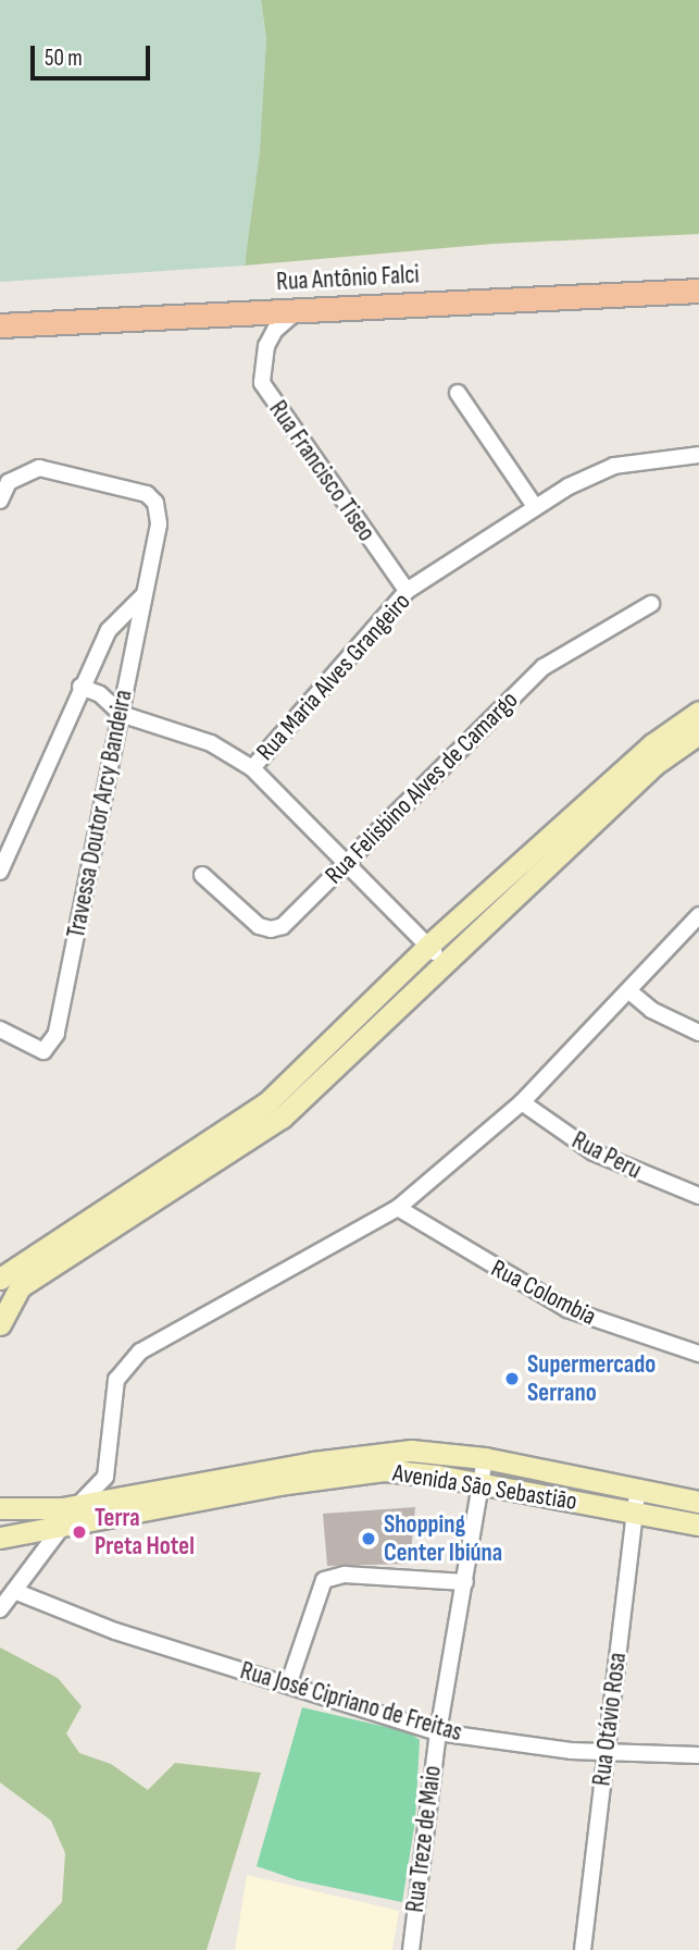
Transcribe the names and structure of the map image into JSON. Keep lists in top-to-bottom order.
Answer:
{
  "streets": {
    "main road": ["Rua Antônio Falci", "Avenida São Sebastião"],
    "street": [
      "Rua Francisco Tiseo",
      "Rua Maria Alves Grangeiro",
      "Rua Felisbino Alves de Camargo",
      "Travessa Doutor Arcy Bandeira",
      "Rua Peru",
      "Rua Colombia",
      "Rua José Cipriano de Freitas",
      "Rua Otávio Rosa",
      "Rua Treze de Maio"
    ]
  },
  "crossings": [
    ["Rua Antônio Falci", "Rua Francisco Tiseo"],
    ["Rua Francisco Tiseo", "Rua Maria Alves Grangeiro"],
    ["Avenida São Sebastião", "Rua Otávio Rosa"],
    ["Avenida São Sebastião", "Rua Treze de Maio"],
    ["Rua José Cipriano de Freitas", "Rua Otávio Rosa"],
    ["Rua José Cipriano de Freitas", "Rua Treze de Maio"]
  ],
  "places": ["Supermercado Serrano", "Terra Preta Hotel", "Shopping Center Ibiúna"],
  "scale_bar": "50 m"
}
